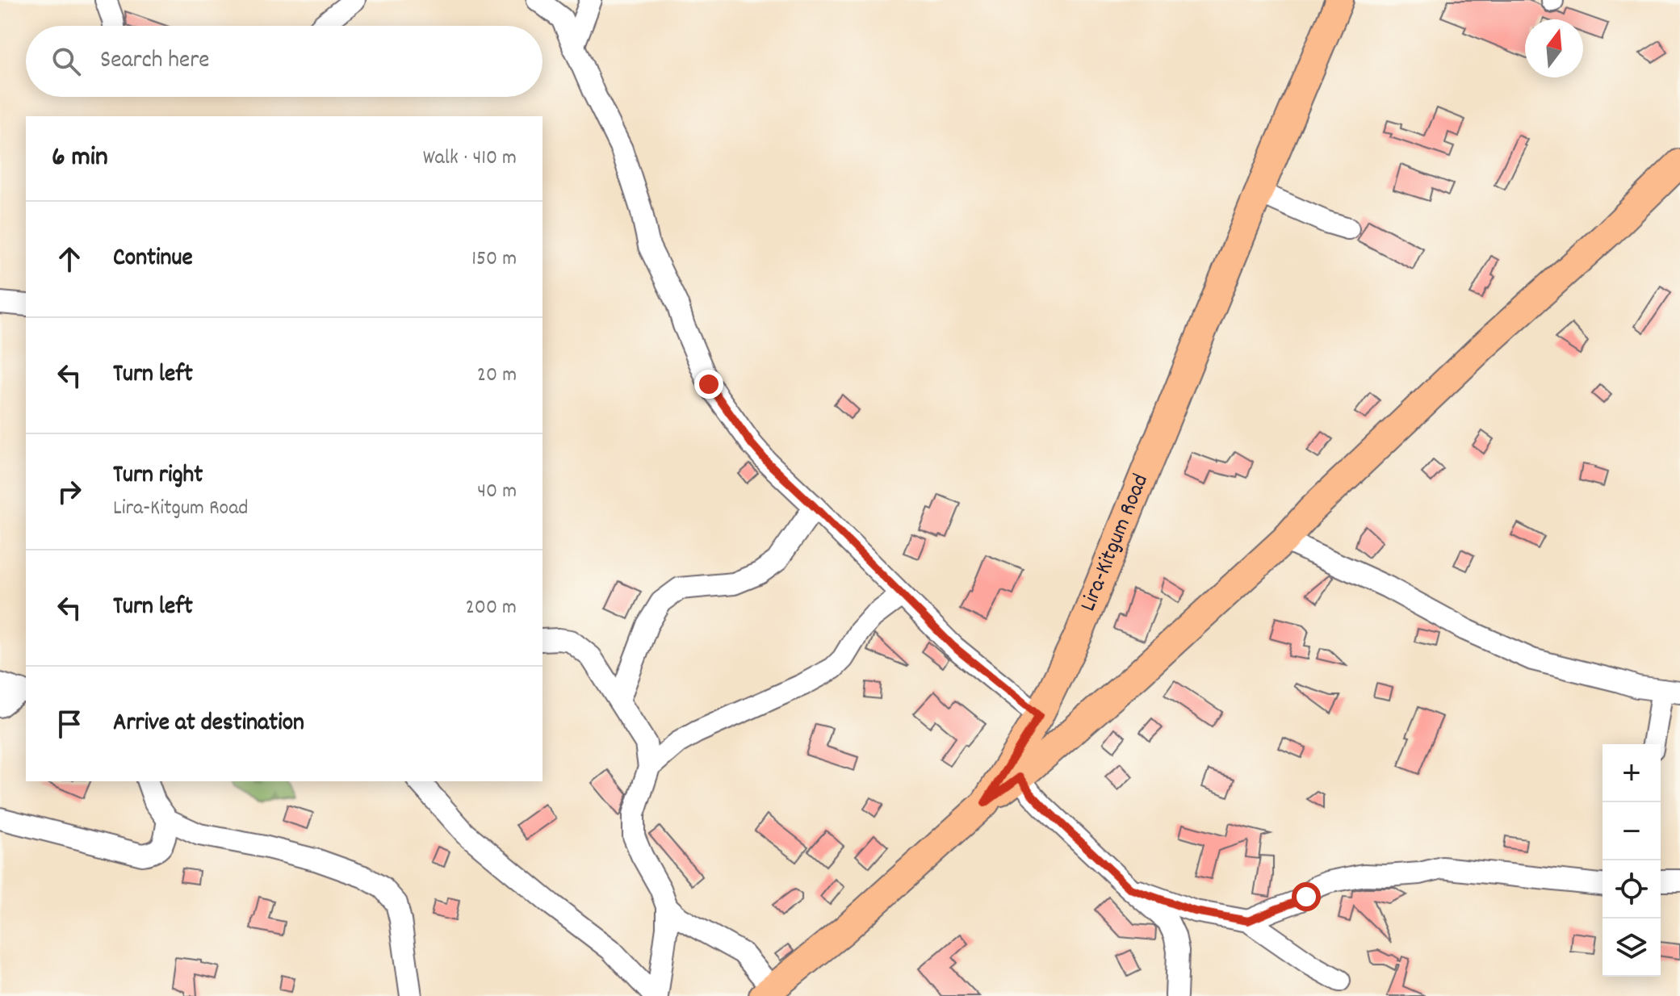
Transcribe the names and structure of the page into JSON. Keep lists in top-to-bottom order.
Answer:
{
  "streets": {
    "main road": ["Lira-Kitgum Road"]
  },
  "north": "top",
  "page": {
    "search": "Search here",
    "heading": ["6 min", "Walk · 410 m"],
    "list": [
      ["Continue", "150 m"],
      ["Turn left", "20 m"],
      ["Turn right", "Lira-Kitgum Road", "40 m"],
      ["Turn left", "200 m"],
      "Arrive at destination"
    ],
    "map_buttons": ["+", "−"]
  }
}
